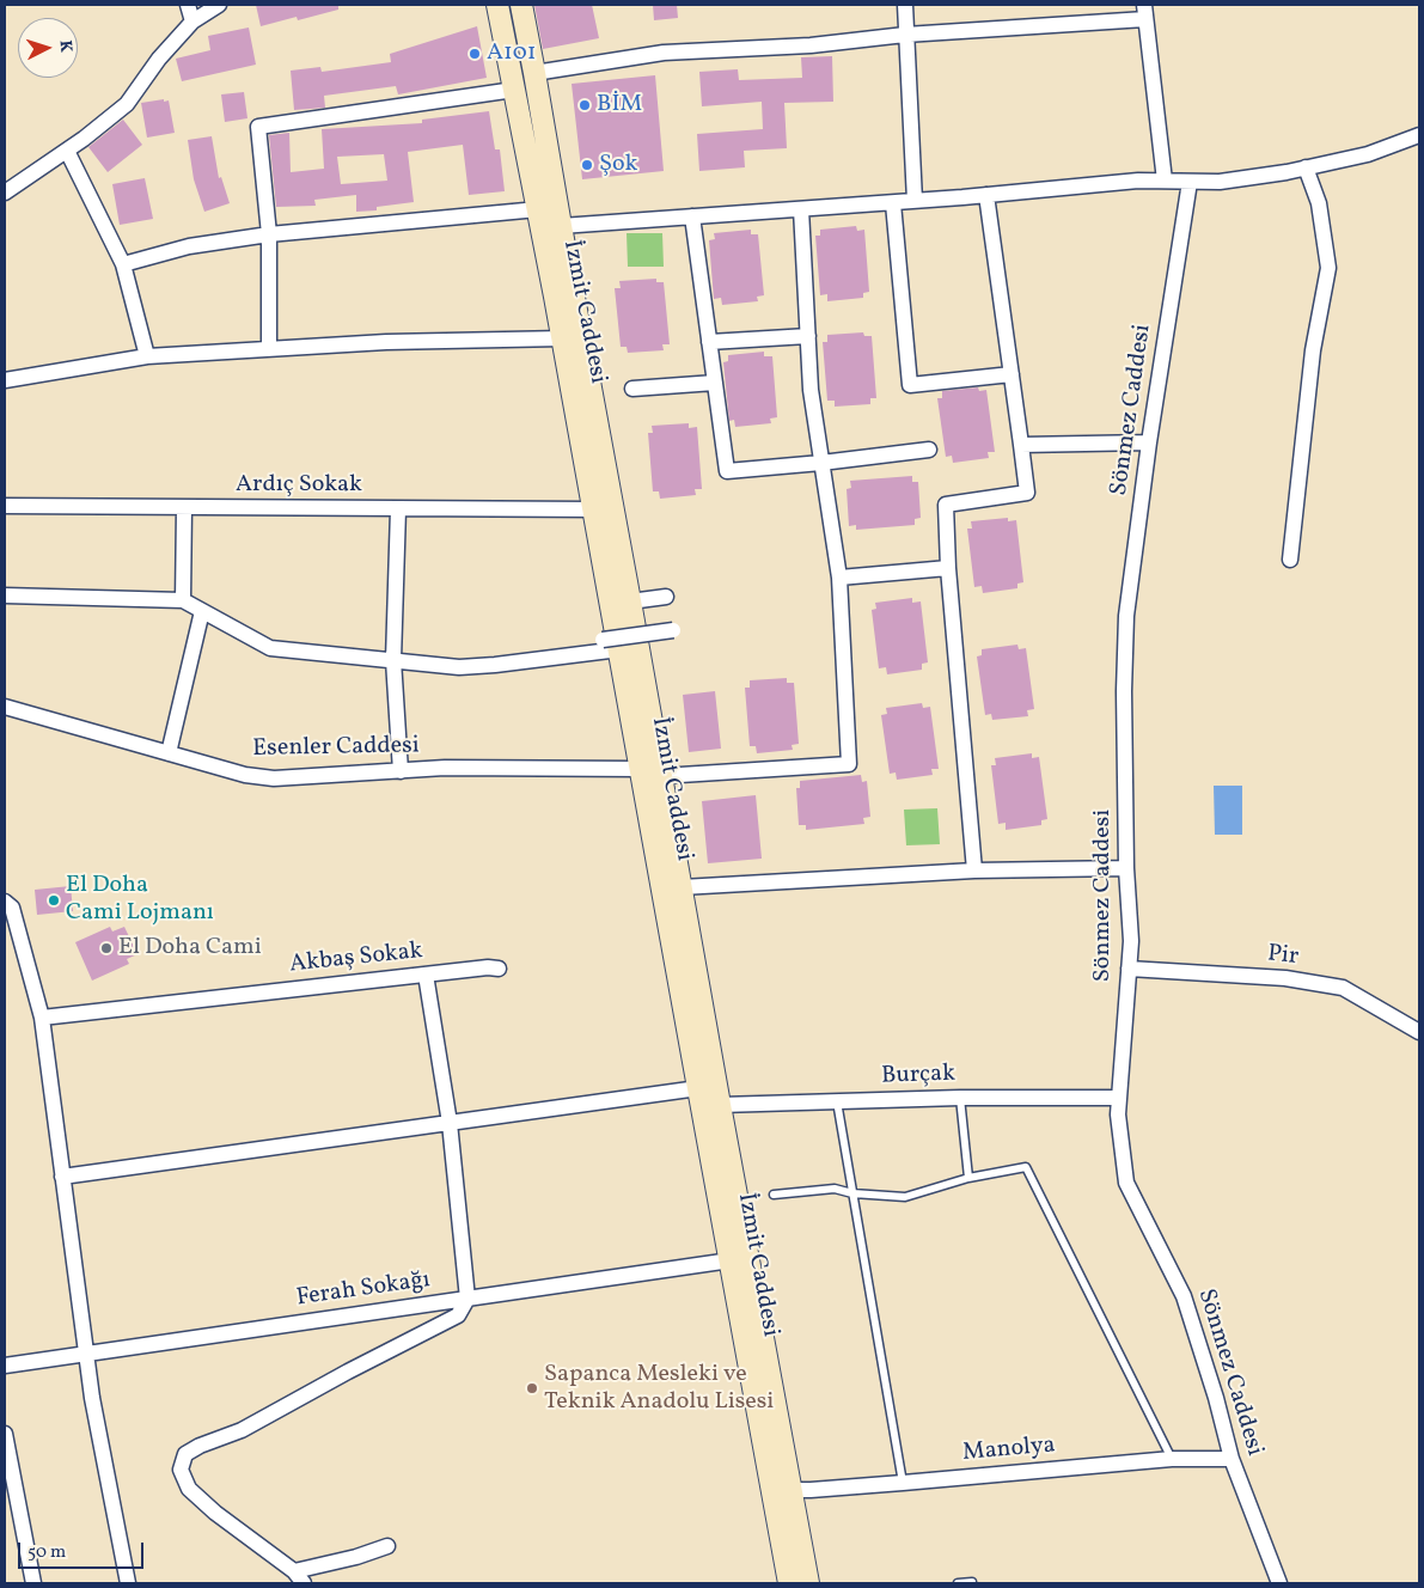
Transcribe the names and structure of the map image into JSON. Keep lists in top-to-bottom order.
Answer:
{
  "streets": {
    "main road": ["İzmit Caddesi"],
    "street": [
      "Sönmez Caddesi",
      "Ardıç Sokak",
      "Esenler Caddesi",
      "Pir",
      "Akbaş Sokak",
      "Burçak",
      "Ferah Sokağı",
      "Manolya"
    ]
  },
  "crossings": [
    ["İzmit Caddesi", "Ardıç Sokak"],
    ["İzmit Caddesi", "Esenler Caddesi"],
    ["İzmit Caddesi", "Burçak"],
    ["İzmit Caddesi", "Ferah Sokağı"],
    ["İzmit Caddesi", "Manolya"],
    ["Sönmez Caddesi", "Pir"],
    ["Sönmez Caddesi", "Burçak"],
    ["Sönmez Caddesi", "Manolya"]
  ],
  "places": [
    "A101",
    "BİM",
    "Şok",
    "El Doha Cami Lojmanı",
    "El Doha Cami",
    "Sapanca Mesleki ve Teknik Anadolu Lisesi"
  ],
  "scale_bar": "50 m",
  "north": "right"
}
